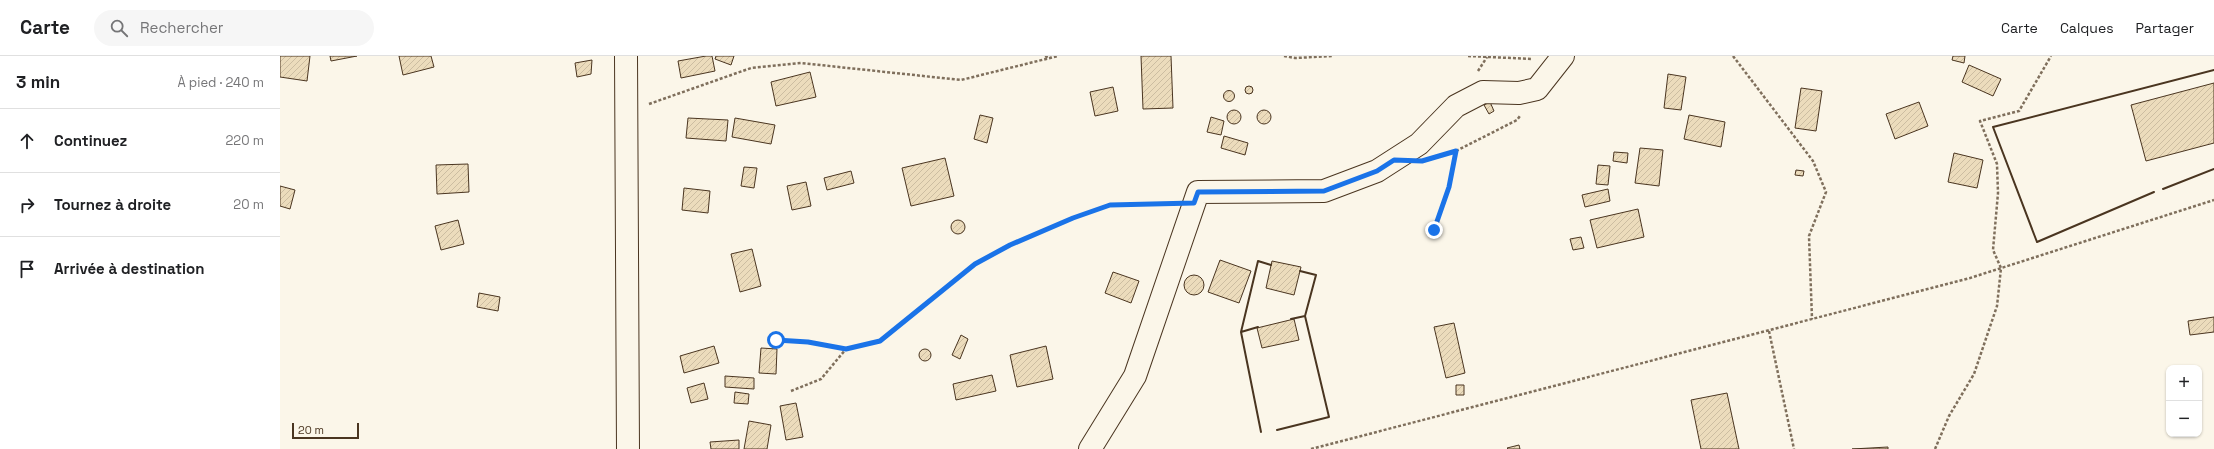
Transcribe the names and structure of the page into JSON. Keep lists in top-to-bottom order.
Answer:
{
  "scale_bar": "20 m",
  "page": {
    "header": "Carte",
    "search": "Rechercher",
    "nav": ["Carte", "Calques", "Partager"],
    "heading": ["3 min", "À pied · 240 m"],
    "list": [
      ["Continuez", "220 m"],
      ["Tournez à droite", "20 m"],
      "Arrivée à destination"
    ],
    "map_buttons": ["+", "−"],
    "scale": "20 m"
  }
}
